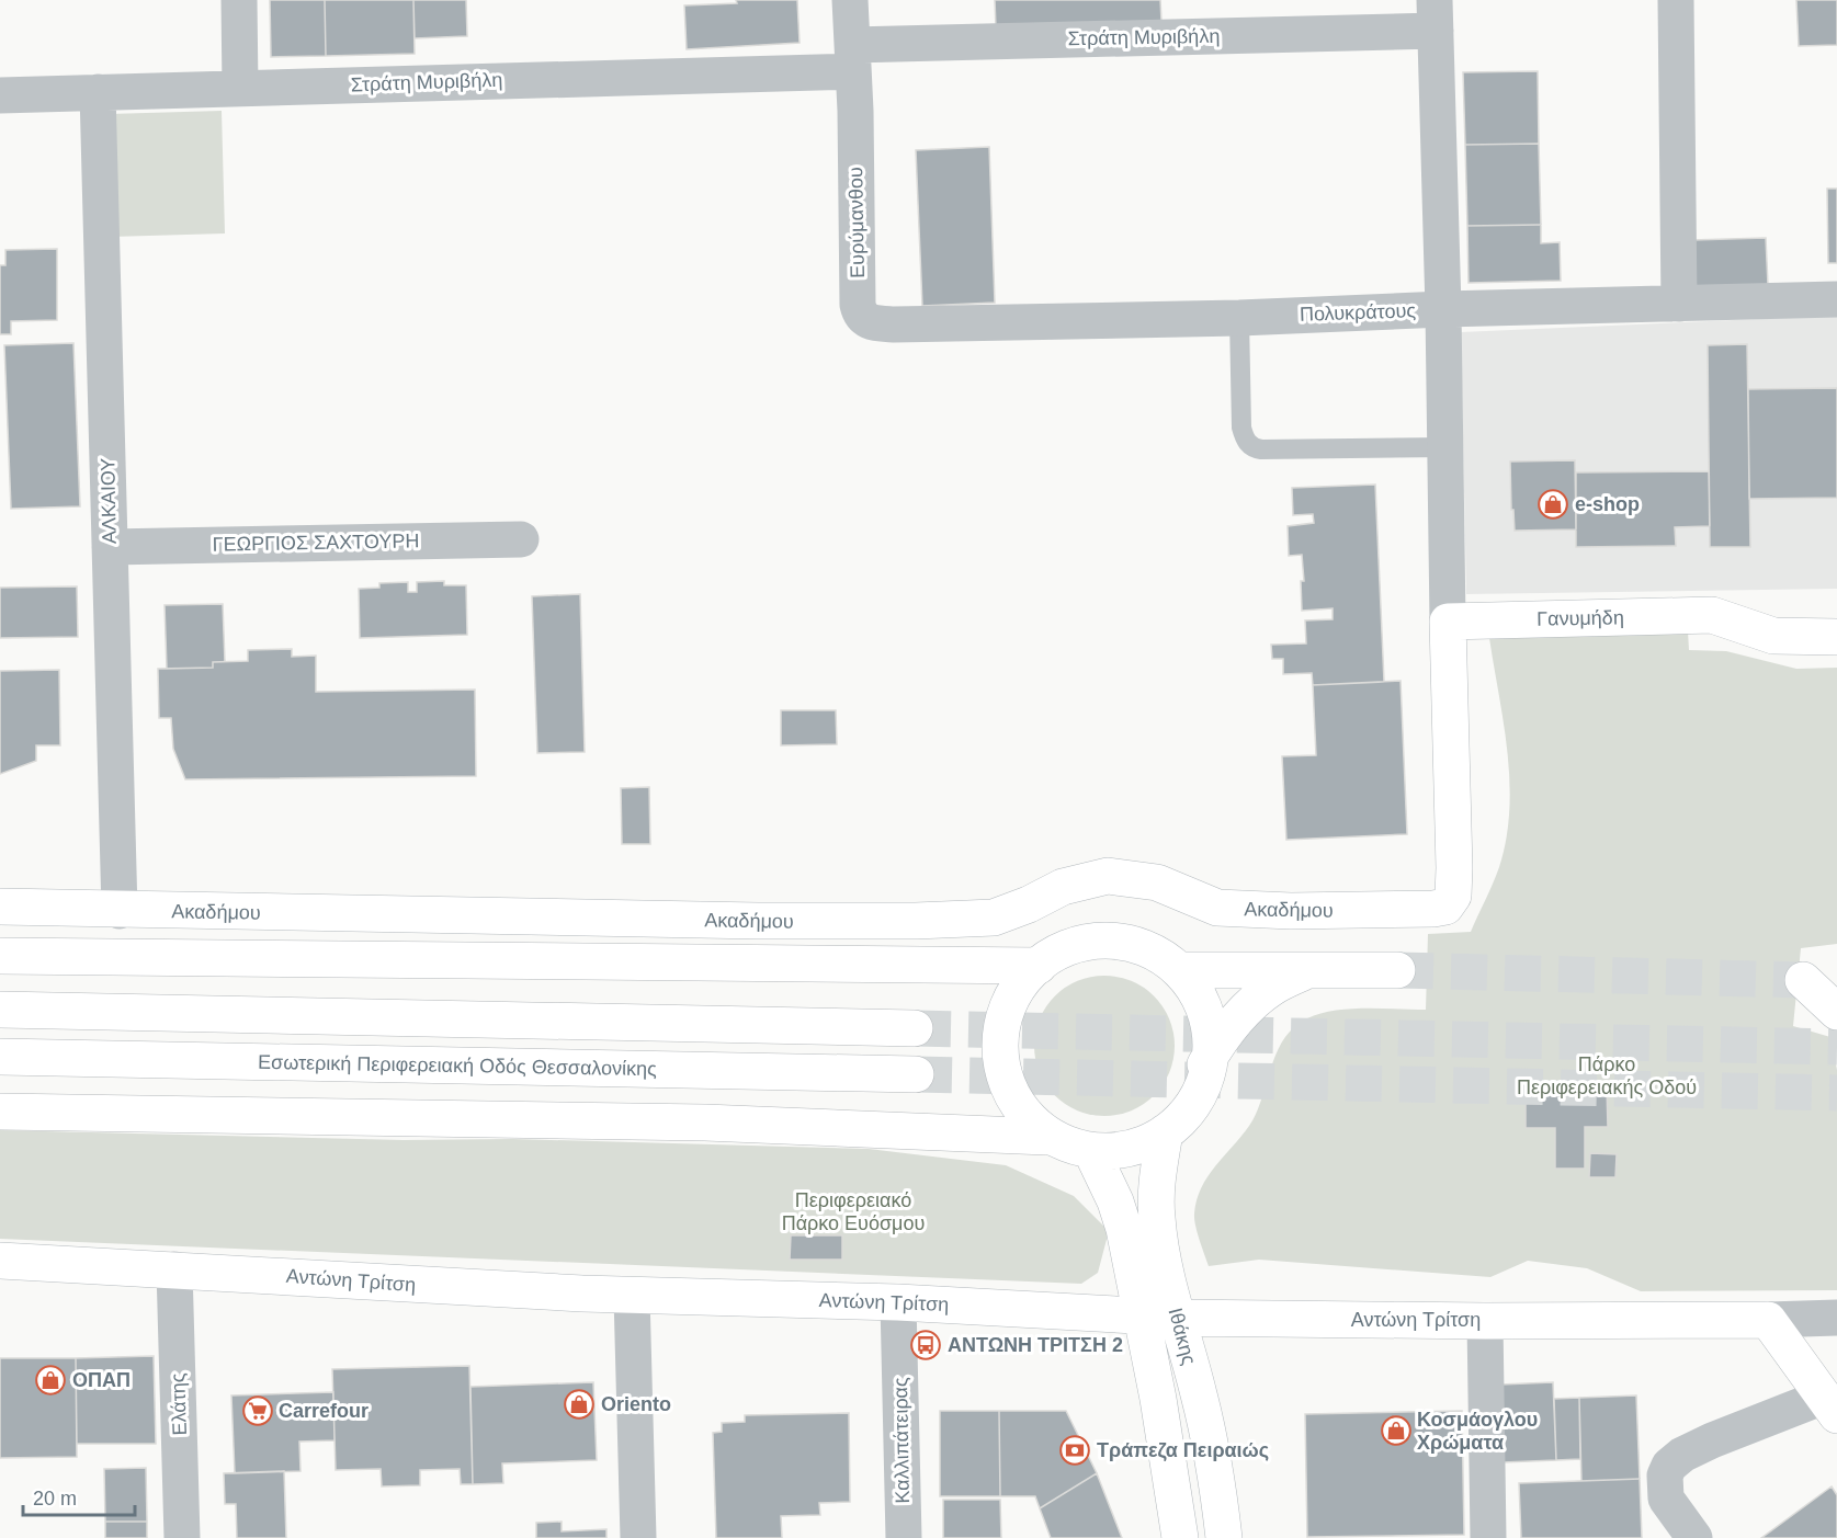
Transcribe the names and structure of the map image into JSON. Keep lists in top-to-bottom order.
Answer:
{
  "streets": {
    "main road": [
      "Γανυμήδη",
      "Ακαδήμου",
      "Εσωτερική Περιφερειακή Οδός Θεσσαλονίκης",
      "Αντώνη Τρίτση",
      "Ιθάκης"
    ],
    "street": [
      "Στράτη Μυριβήλη",
      "Ευρύμανθου",
      "Πολυκράτους",
      "ΑΛΚΑΙΟΥ",
      "ΓΕΩΡΓΙΟΣ ΣΑΧΤΟΥΡΗ",
      "Ελάτης",
      "Καλλιπάτειρας"
    ]
  },
  "crossings": [
    ["Στράτη Μυριβήλη", "Ευρύμανθου"],
    ["Στράτη Μυριβήλη", "ΑΛΚΑΙΟΥ"],
    ["Ευρύμανθου", "Πολυκράτους"],
    ["ΑΛΚΑΙΟΥ", "ΓΕΩΡΓΙΟΣ ΣΑΧΤΟΥΡΗ"],
    ["ΑΛΚΑΙΟΥ", "Ακαδήμου"],
    ["Γανυμήδη", "Ακαδήμου"],
    ["Αντώνη Τρίτση", "Ιθάκης"],
    ["Αντώνη Τρίτση", "Ελάτης"],
    ["Αντώνη Τρίτση", "Καλλιπάτειρας"]
  ],
  "parks": ["Πάρκο Περιφερειακής Οδού", "Περιφερειακό Πάρκο Ευόσμου"],
  "places": {
    "shop": [
      "e-shop",
      "ΟΠΑΠ",
      "Oriento",
      "Κοσμάογλου Χρώματα"
    ],
    "bus stop": ["ΑΝΤΩΝΗ ΤΡΙΤΣΗ 2"],
    "supermarket": ["Carrefour"],
    "bank": ["Τράπεζα Πειραιώς"]
  },
  "scale_bar": "20 m"
}
